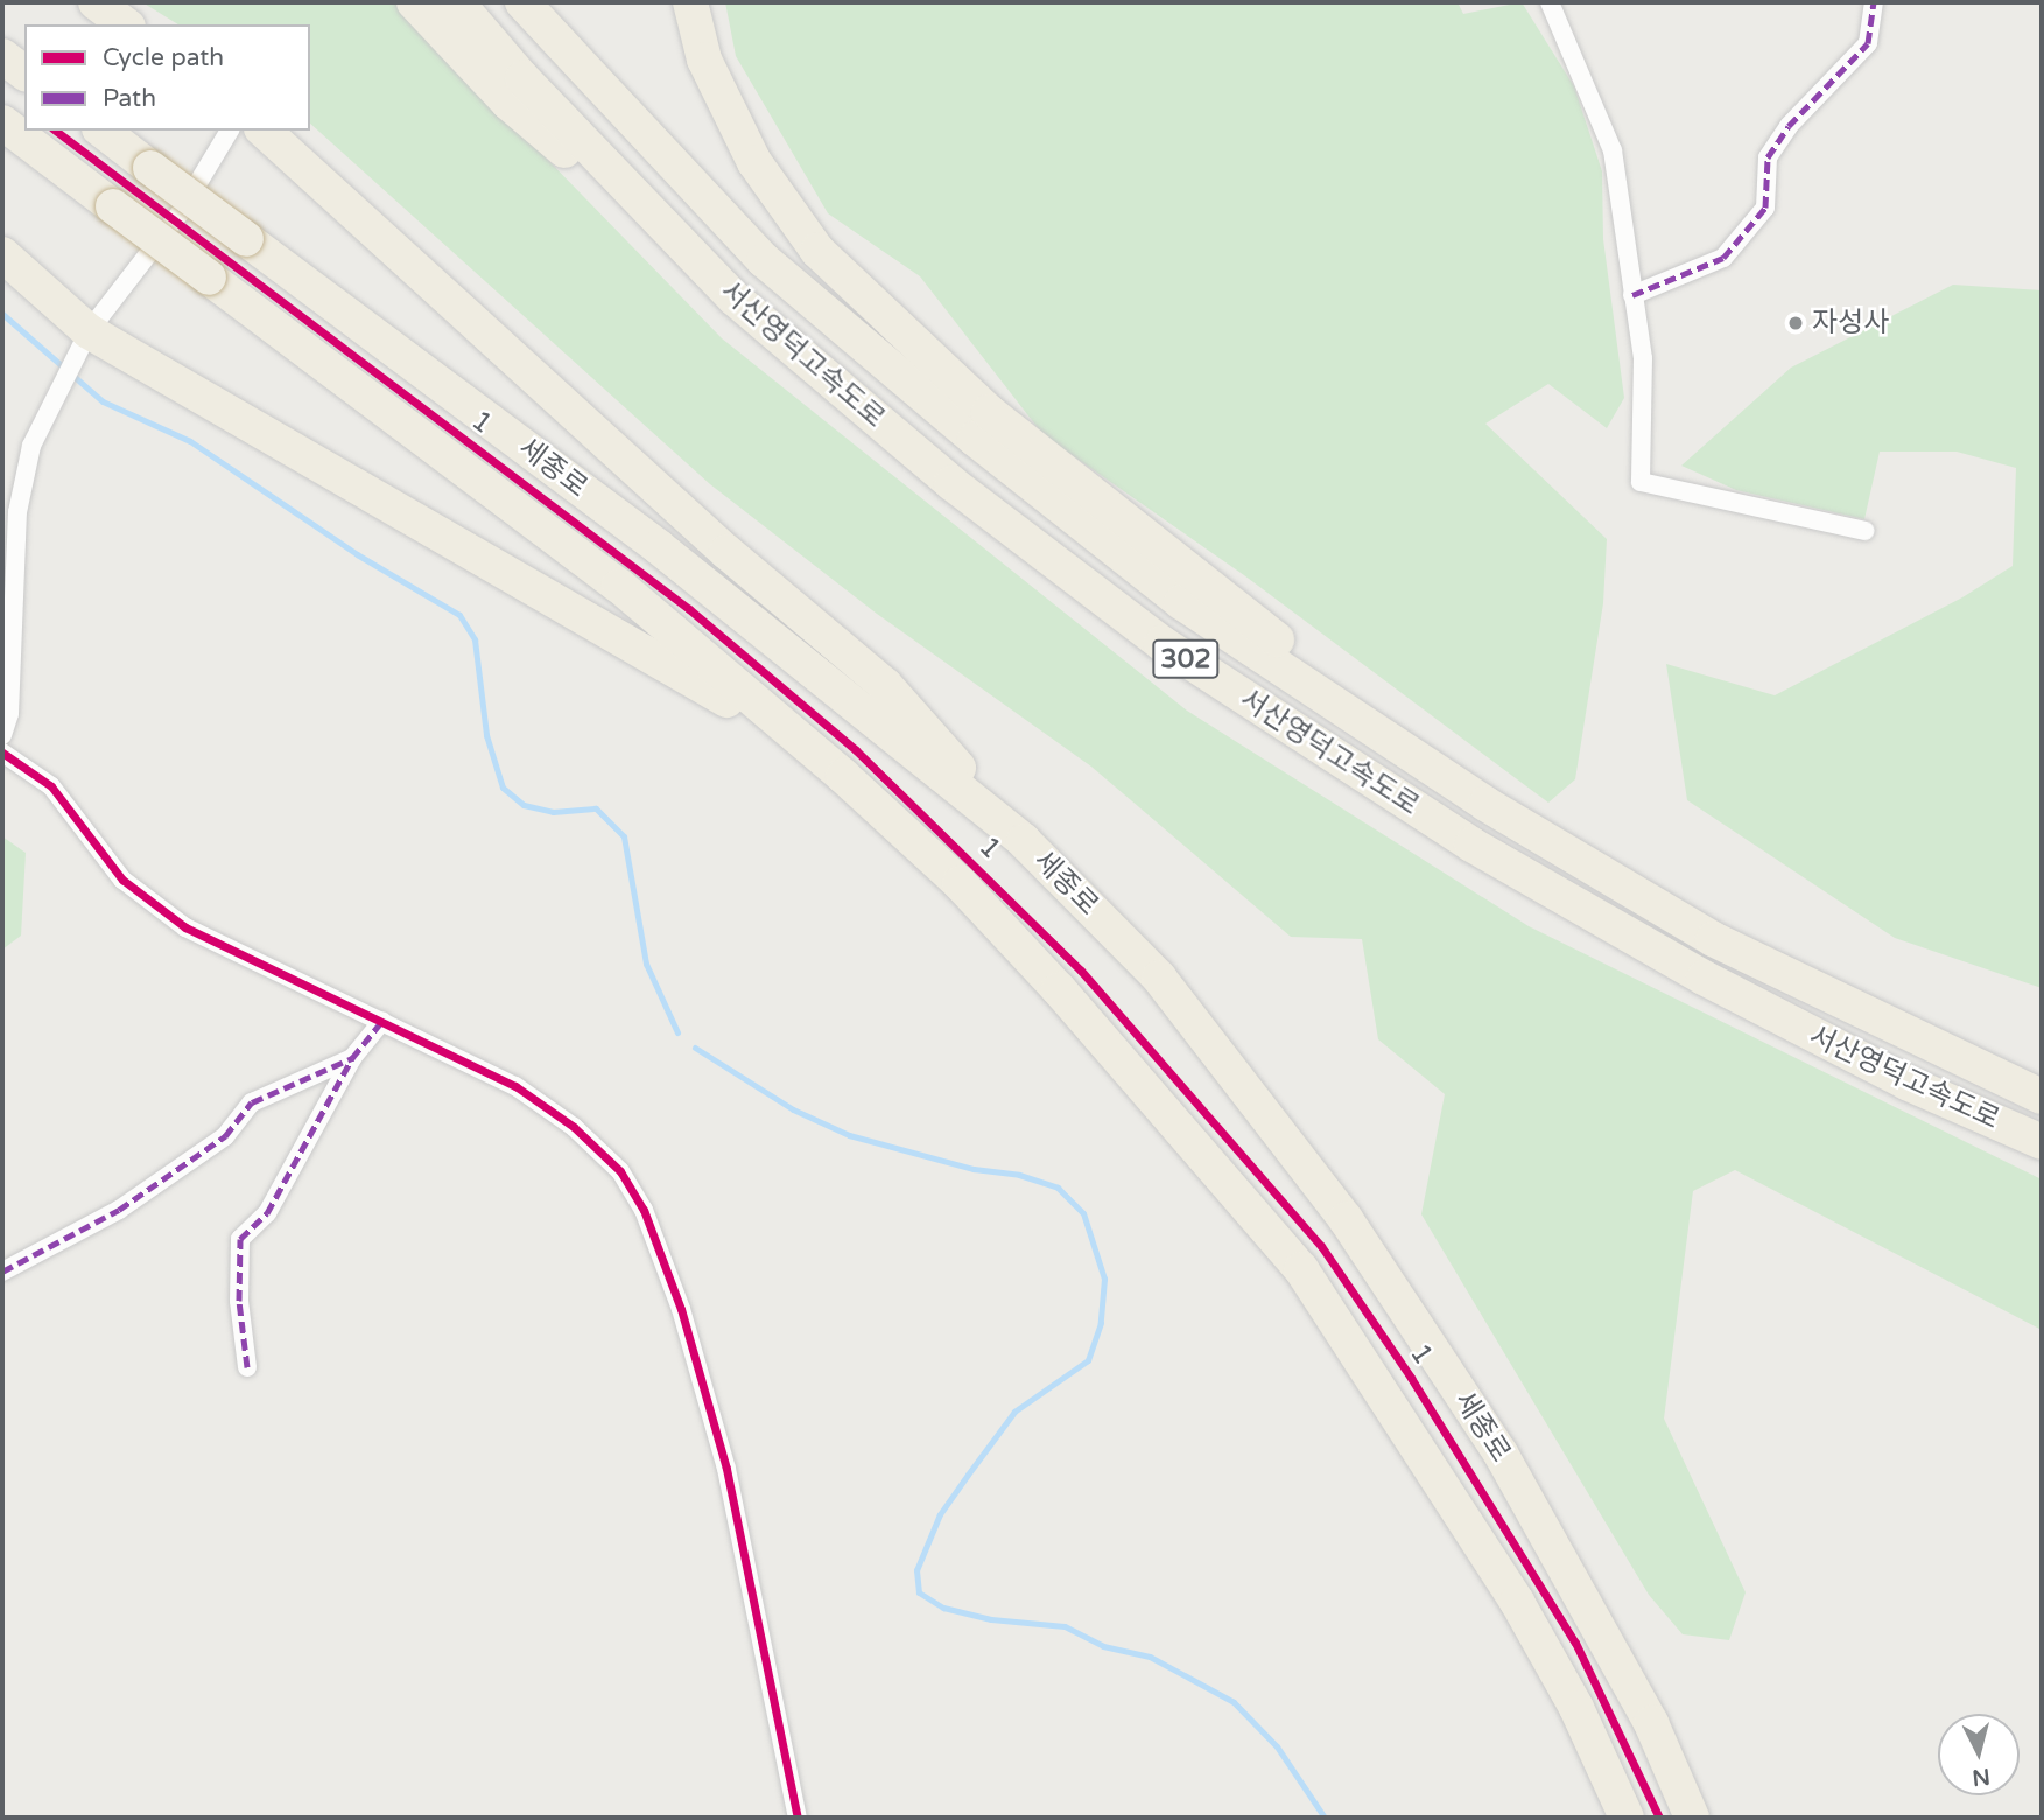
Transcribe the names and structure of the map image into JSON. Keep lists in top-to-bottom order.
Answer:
{
  "streets": {
    "highway": ["서산영덕고속도로", "세종로", "302"],
    "cycle path": ["1"]
  },
  "places": ["자성사"],
  "legend": ["Cycle path", "Path"],
  "north": "bottom"
}
